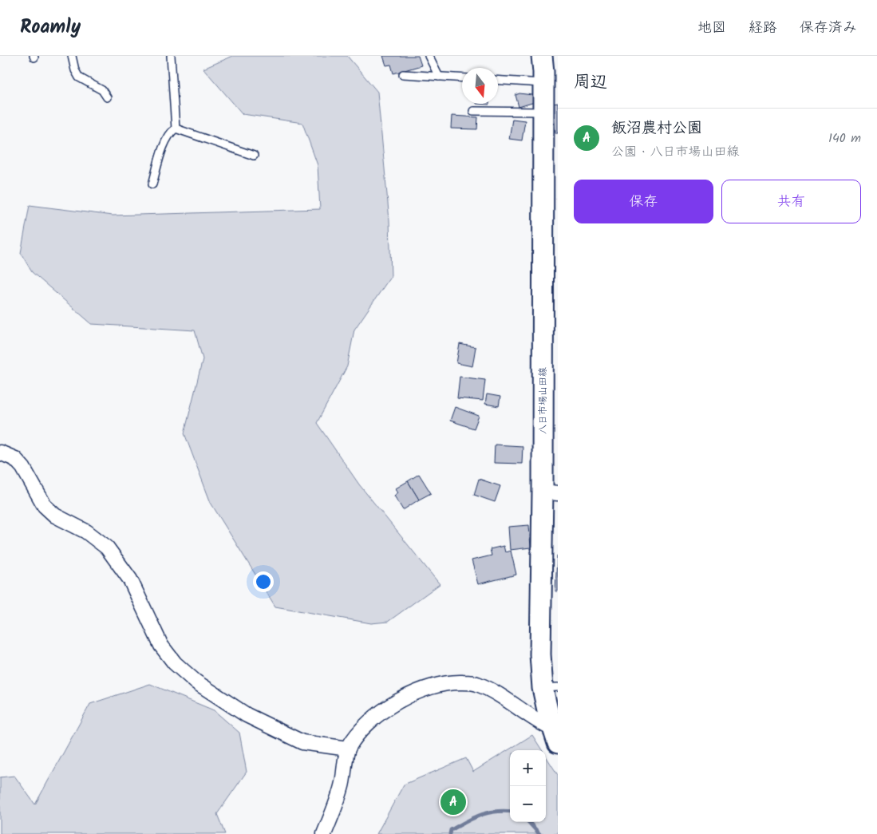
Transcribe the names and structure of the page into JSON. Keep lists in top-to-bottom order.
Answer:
{
  "streets": {
    "main road": ["八日市場山田線"]
  },
  "north": "bottom",
  "page": {
    "header": "Roamly",
    "nav": ["地図", "経路", "保存済み"],
    "heading": "周辺",
    "list": [
      {
        "mark": "A",
        "name": "飯沼農村公園",
        "note": "公園 · 八日市場山田線",
        "value": "140 m"
      }
    ],
    "buttons": ["保存", "共有"],
    "map_buttons": ["+", "−"],
    "pins": "A"
  }
}
